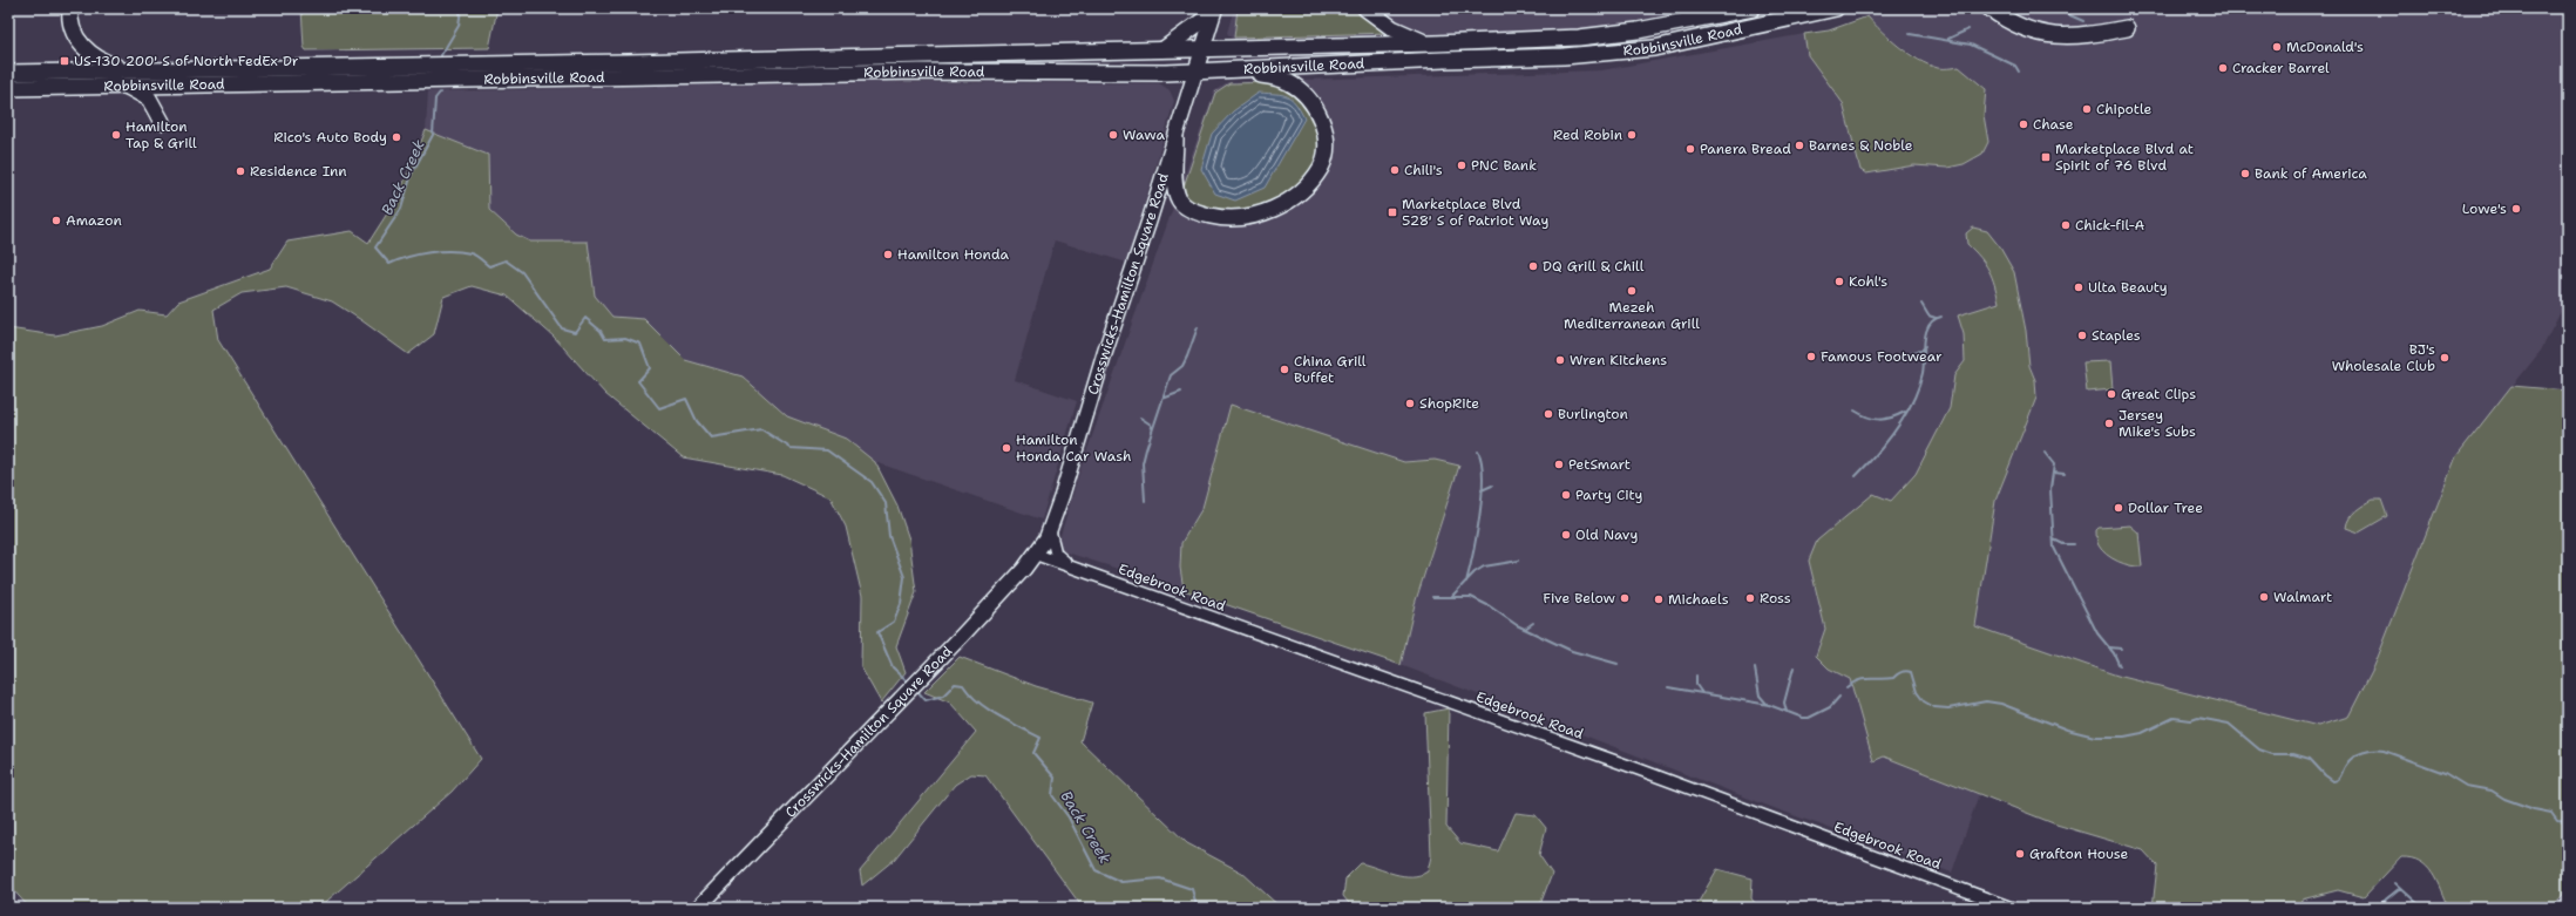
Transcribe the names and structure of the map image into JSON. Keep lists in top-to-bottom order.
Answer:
{
  "streets": {
    "highway": ["Robbinsville Road"],
    "main road": ["Crosswicks-Hamilton Square Road"],
    "street": ["Edgebrook Road"]
  },
  "crossings": [
    ["Robbinsville Road", "Crosswicks-Hamilton Square Road"],
    ["Crosswicks-Hamilton Square Road", "Edgebrook Road"]
  ],
  "water": ["Back Creek"],
  "places": {
    "other": [
      "McDonald's",
      "Cracker Barrel",
      "Chipotle",
      "Chase",
      "Hamilton Tap & Grill",
      "Wawa",
      "Red Robin",
      "Rico's Auto Body",
      "Barnes & Noble",
      "Panera Bread",
      "PNC Bank",
      "Chili's",
      "Residence Inn",
      "Bank of America",
      "Lowe's",
      "Amazon",
      "Chick-fil-A",
      "Hamilton Honda",
      "DQ Grill & Chill",
      "Kohl's",
      "Ulta Beauty",
      "Mezeh Mediterranean Grill",
      "Staples",
      "Famous Footwear",
      "BJ's Wholesale Club",
      "Wren Kitchens",
      "China Grill Buffet",
      "Great Clips",
      "ShopRite",
      "Burlington",
      "Jersey Mike's Subs",
      "Hamilton Honda Car Wash",
      "PetSmart",
      "Party City",
      "Dollar Tree",
      "Old Navy",
      "Walmart",
      "Five Below",
      "Ross",
      "Michaels",
      "Grafton House"
    ],
    "transit": ["US-130 200' S of North FedEx Dr", "Marketplace Blvd at Spirit of 76 Blvd", "Marketplace Blvd 528' S of Patriot Way"]
  }
}
